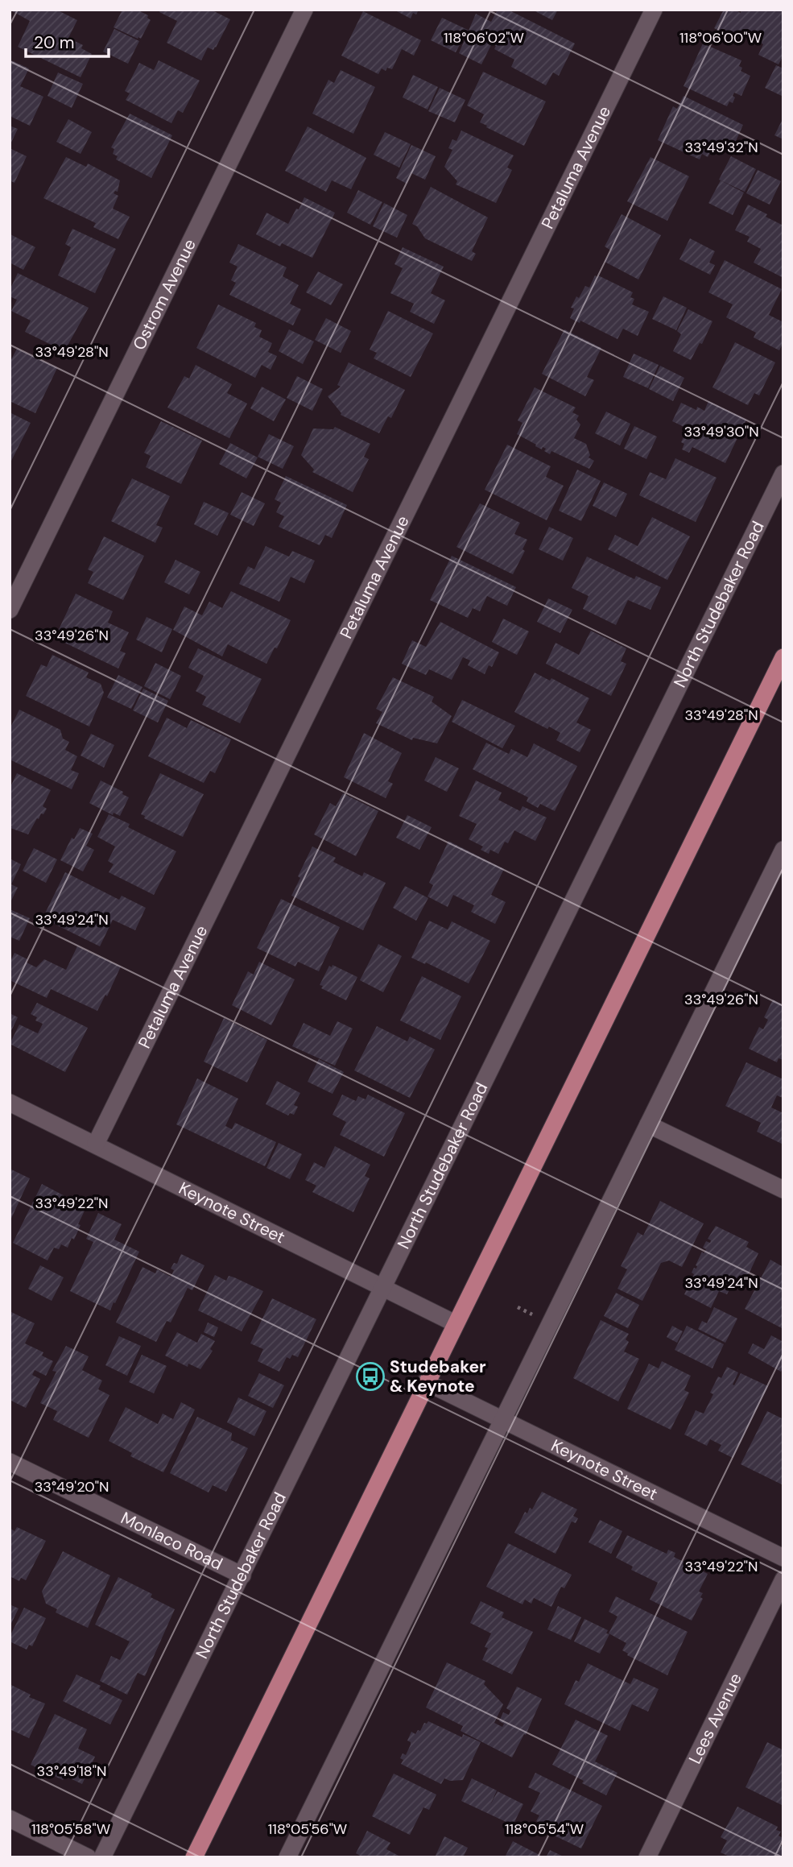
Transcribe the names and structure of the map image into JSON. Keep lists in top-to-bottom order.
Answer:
{
  "streets": {
    "street": [
      "Petaluma Avenue",
      "Ostrom Avenue",
      "North Studebaker Road",
      "Keynote Street",
      "Monlaco Road",
      "Lees Avenue"
    ]
  },
  "crossings": [
    ["Petaluma Avenue", "Keynote Street"],
    ["North Studebaker Road", "Keynote Street"],
    ["North Studebaker Road", "Monlaco Road"]
  ],
  "places": {
    "bus stop": ["Studebaker & Keynote"]
  },
  "scale_bar": "20 m",
  "coordinates": [
    "118°06'00\"W",
    "118°06'02\"W",
    "33°49'32\"N",
    "33°49'28\"N",
    "33°49'30\"N",
    "33°49'26\"N",
    "33°49'24\"N",
    "33°49'22\"N",
    "33°49'20\"N",
    "33°49'18\"N",
    "118°05'58\"W",
    "118°05'56\"W",
    "118°05'54\"W"
  ]
}
